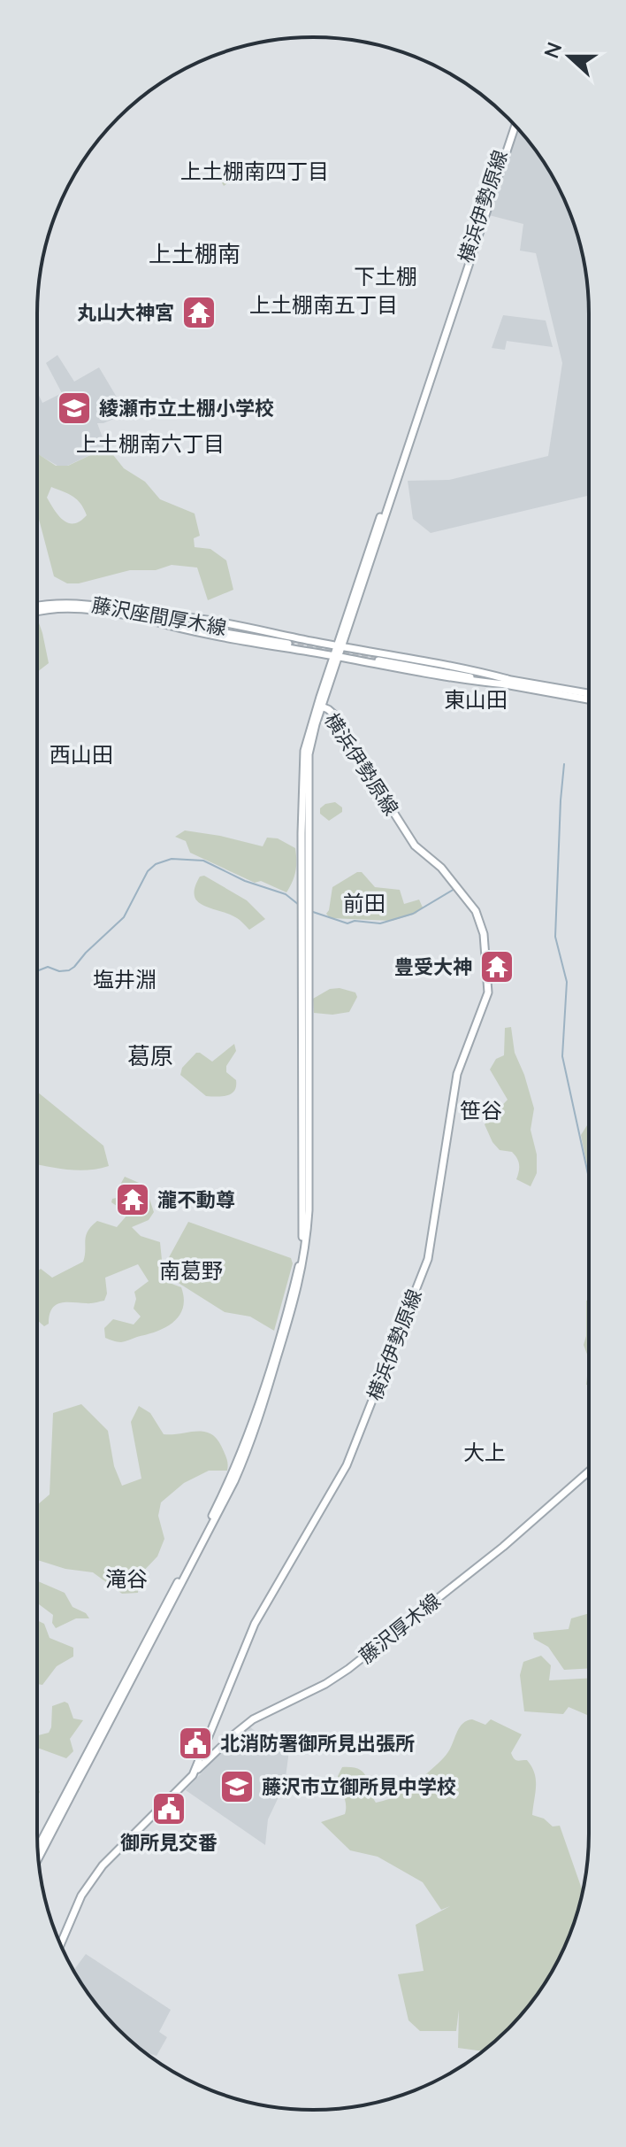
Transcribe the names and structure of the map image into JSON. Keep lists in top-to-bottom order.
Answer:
{
  "streets": {
    "main road": ["横浜伊勢原線", "藤沢座間厚木線", "藤沢厚木線"]
  },
  "crossings": [
    ["横浜伊勢原線", "藤沢厚木線"]
  ],
  "districts": [
    "上土棚南四丁目",
    "上土棚南",
    "下土棚",
    "上土棚南五丁目",
    "上土棚南六丁目",
    "東山田",
    "西山田",
    "前田",
    "塩井淵",
    "葛原",
    "笹谷",
    "南葛野",
    "大上",
    "滝谷"
  ],
  "places": {
    "temple": ["丸山大神宮", "豊受大神", "瀧不動尊"],
    "school or university": ["綾瀬市立土棚小学校", "藤沢市立御所見中学校"],
    "public building": ["北消防署御所見出張所", "御所見交番"]
  },
  "north": "left"
}
